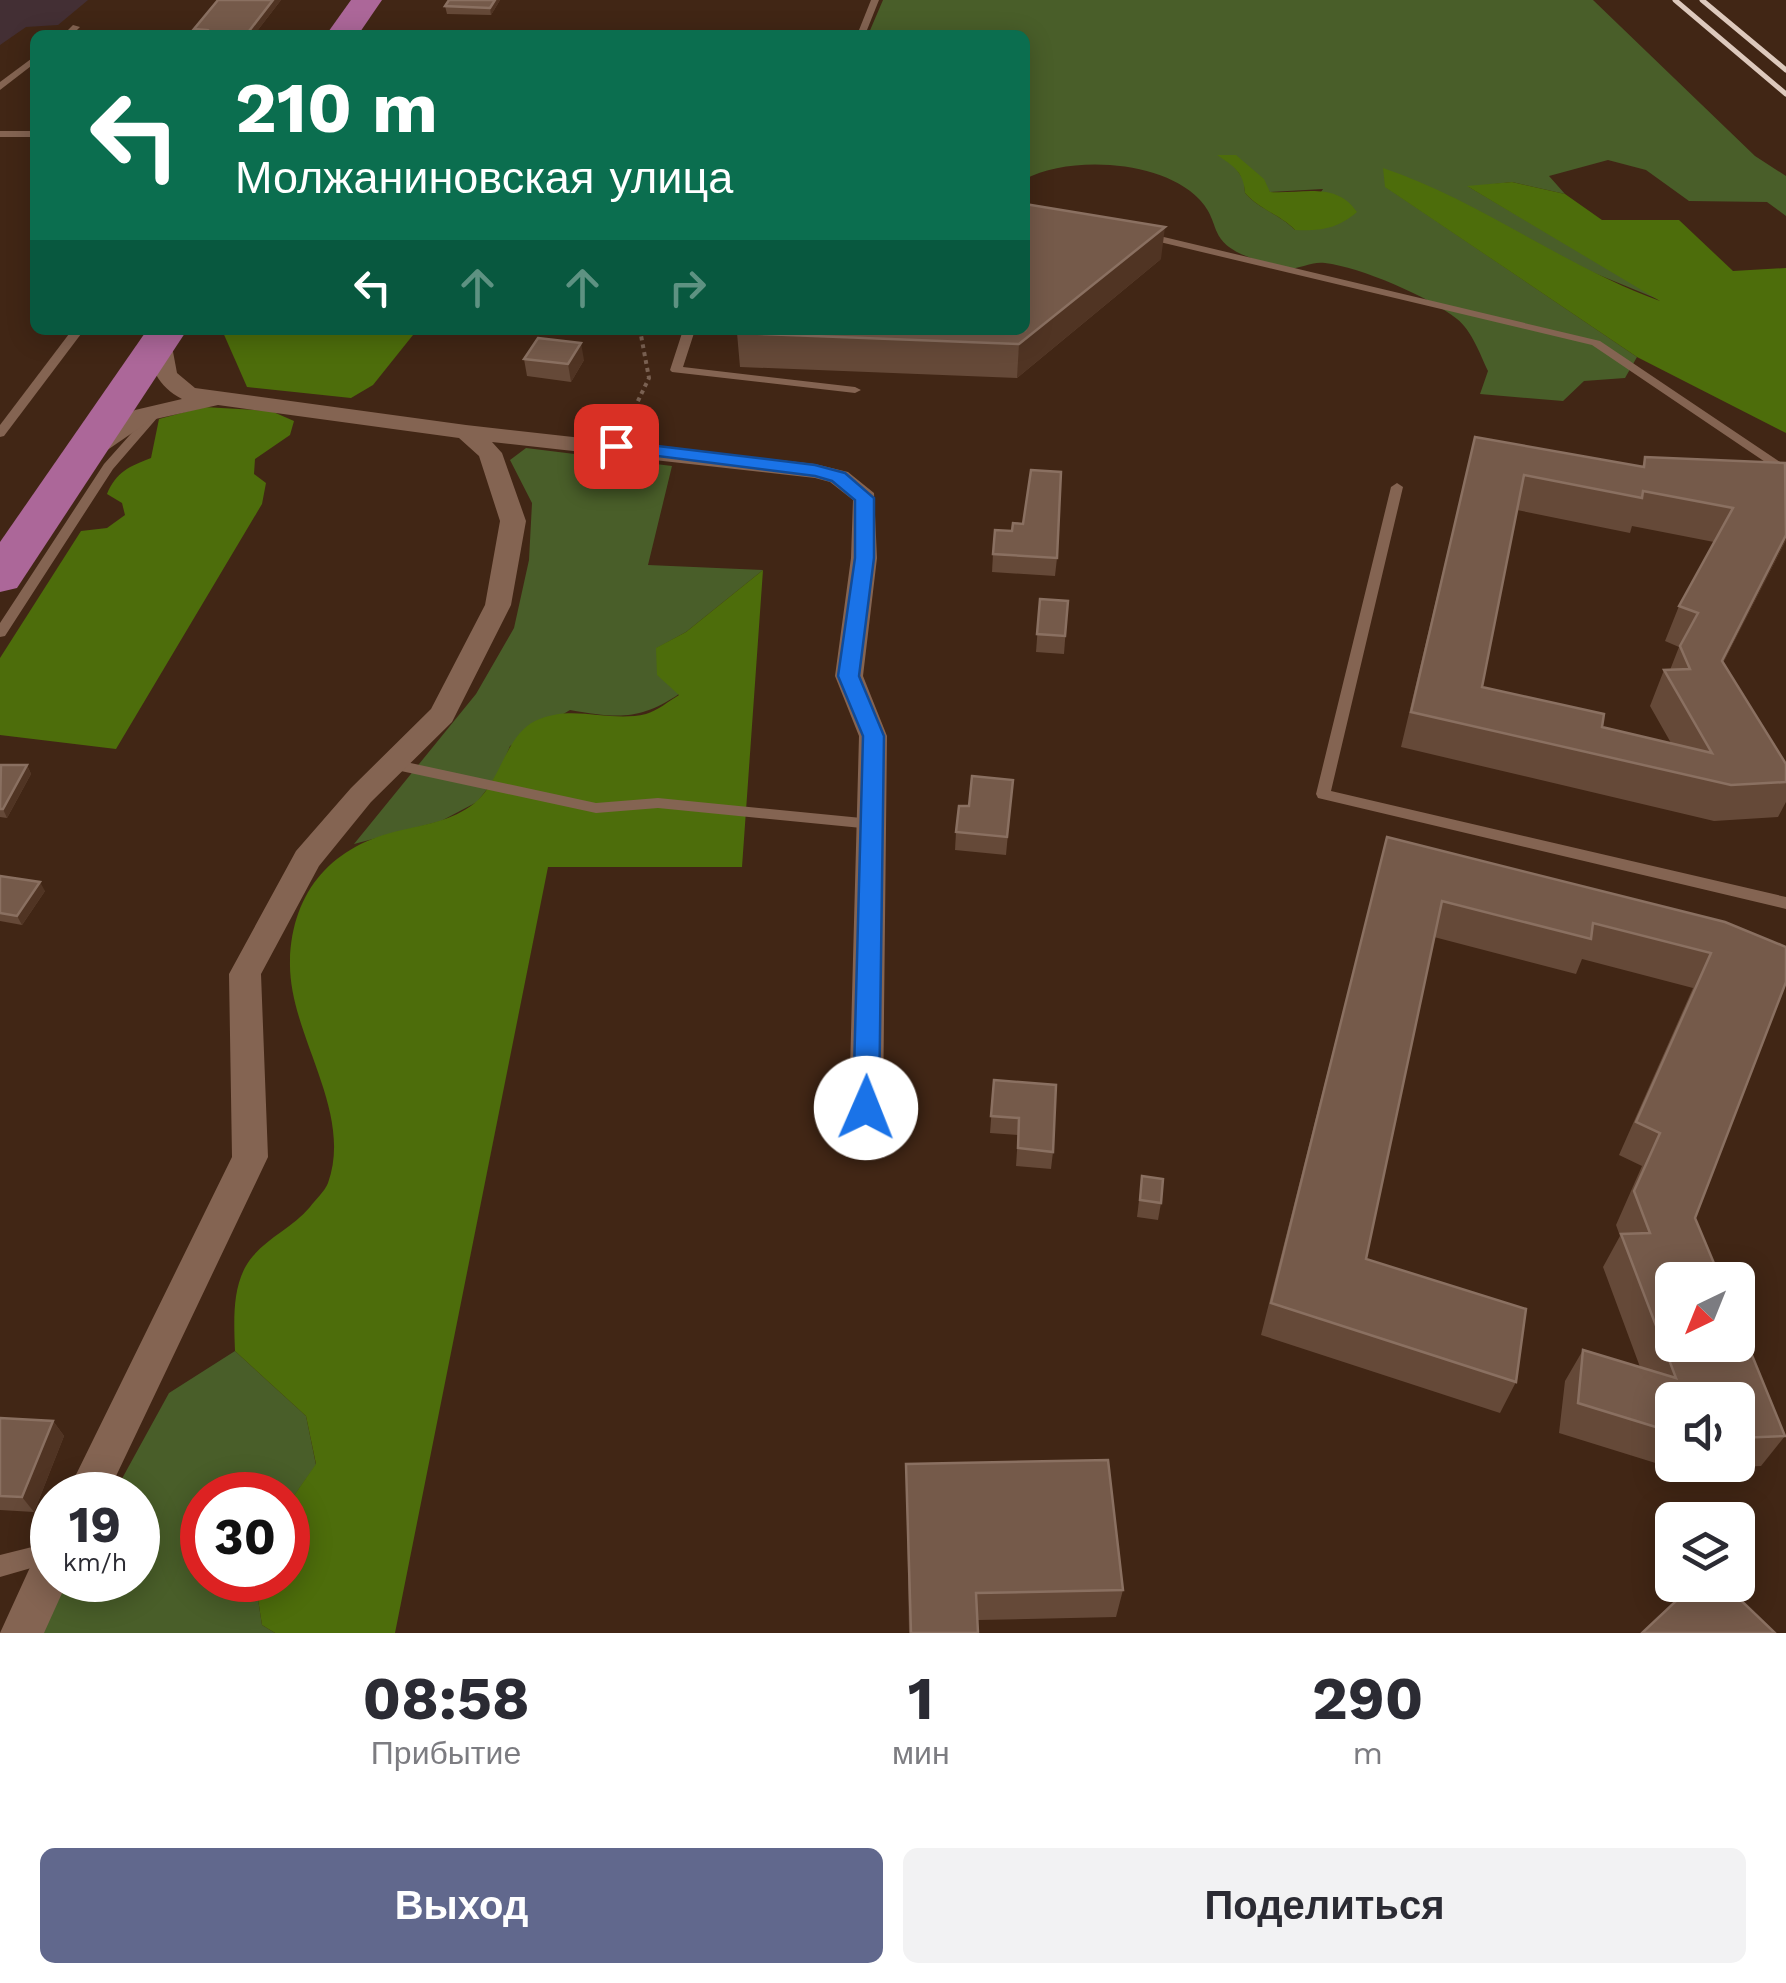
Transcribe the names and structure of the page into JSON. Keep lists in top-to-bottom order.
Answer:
{
  "north": "bottom left",
  "page": {
    "turn": ["210 m", "Молжаниновская улица"],
    "speed": "19 km/h",
    "limit": "30",
    "eta": [
      "08:58",
      "Прибытие",
      "1",
      "мин",
      "290",
      "m"
    ],
    "buttons": ["Выход", "Поделиться"]
  }
}
